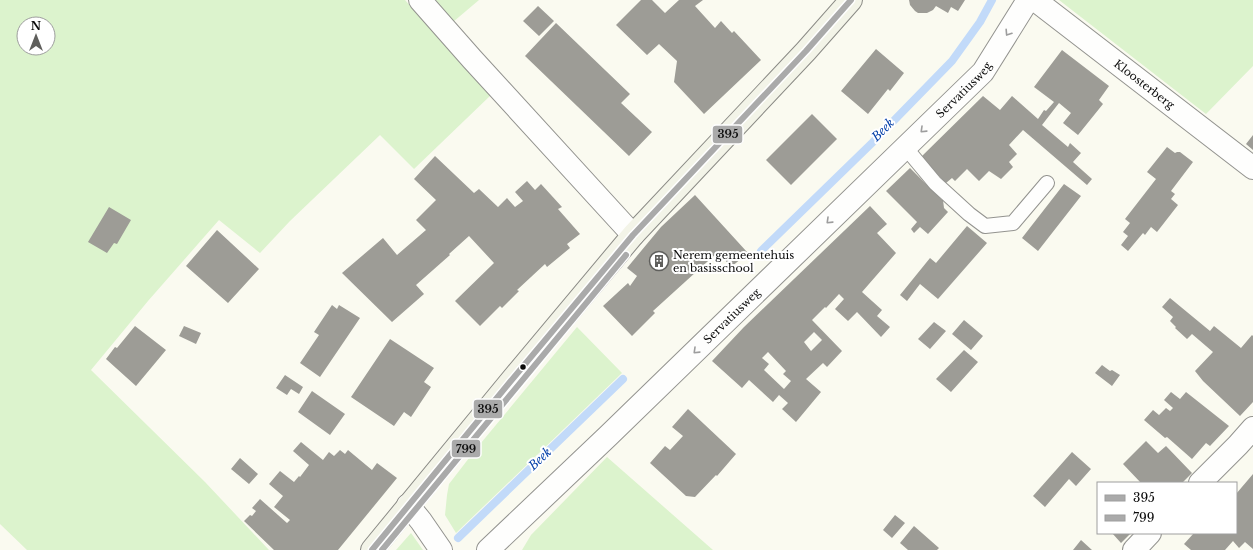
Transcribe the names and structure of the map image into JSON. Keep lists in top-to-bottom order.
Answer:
{
  "streets": {
    "street": ["Kloosterberg", "Servatiusweg"]
  },
  "water": ["Beek"],
  "places": {
    "building": ["Nerem gemeentehuis en basisschool"]
  },
  "lines": ["transit line 395", "transit line 799"],
  "legend": ["395", "799"],
  "north": "top"
}
